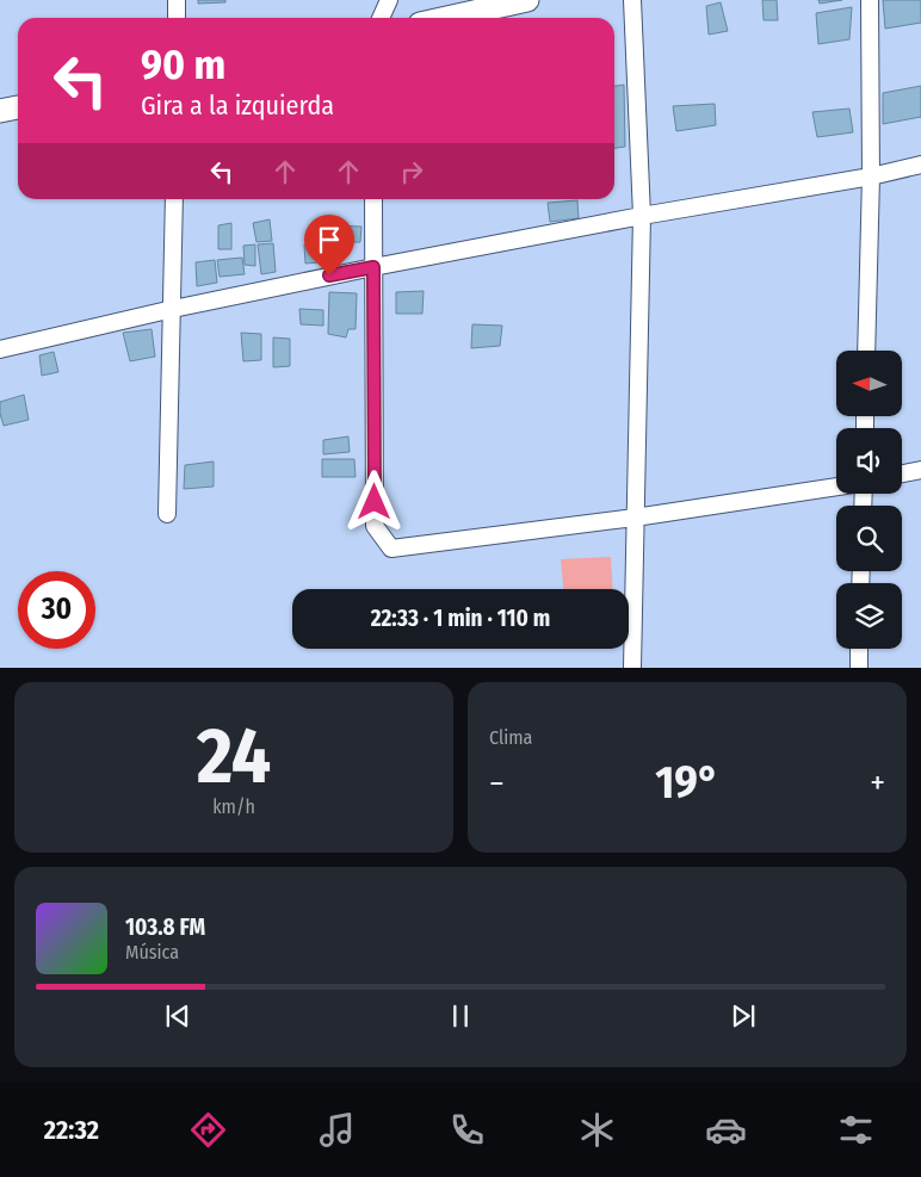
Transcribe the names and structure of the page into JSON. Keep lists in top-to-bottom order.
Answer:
{
  "north": "left",
  "page": {
    "turn": ["90 m", "Gira a la izquierda"],
    "limit": "30",
    "trip": "22:33 · 1 min · 110 m",
    "tile": [
      ["24", "km/h"],
      "Clima"
    ],
    "heat": ["−", "19°", "+"],
    "song": ["103.8 FM", "Música"],
    "tabs": "22:32"
  }
}
